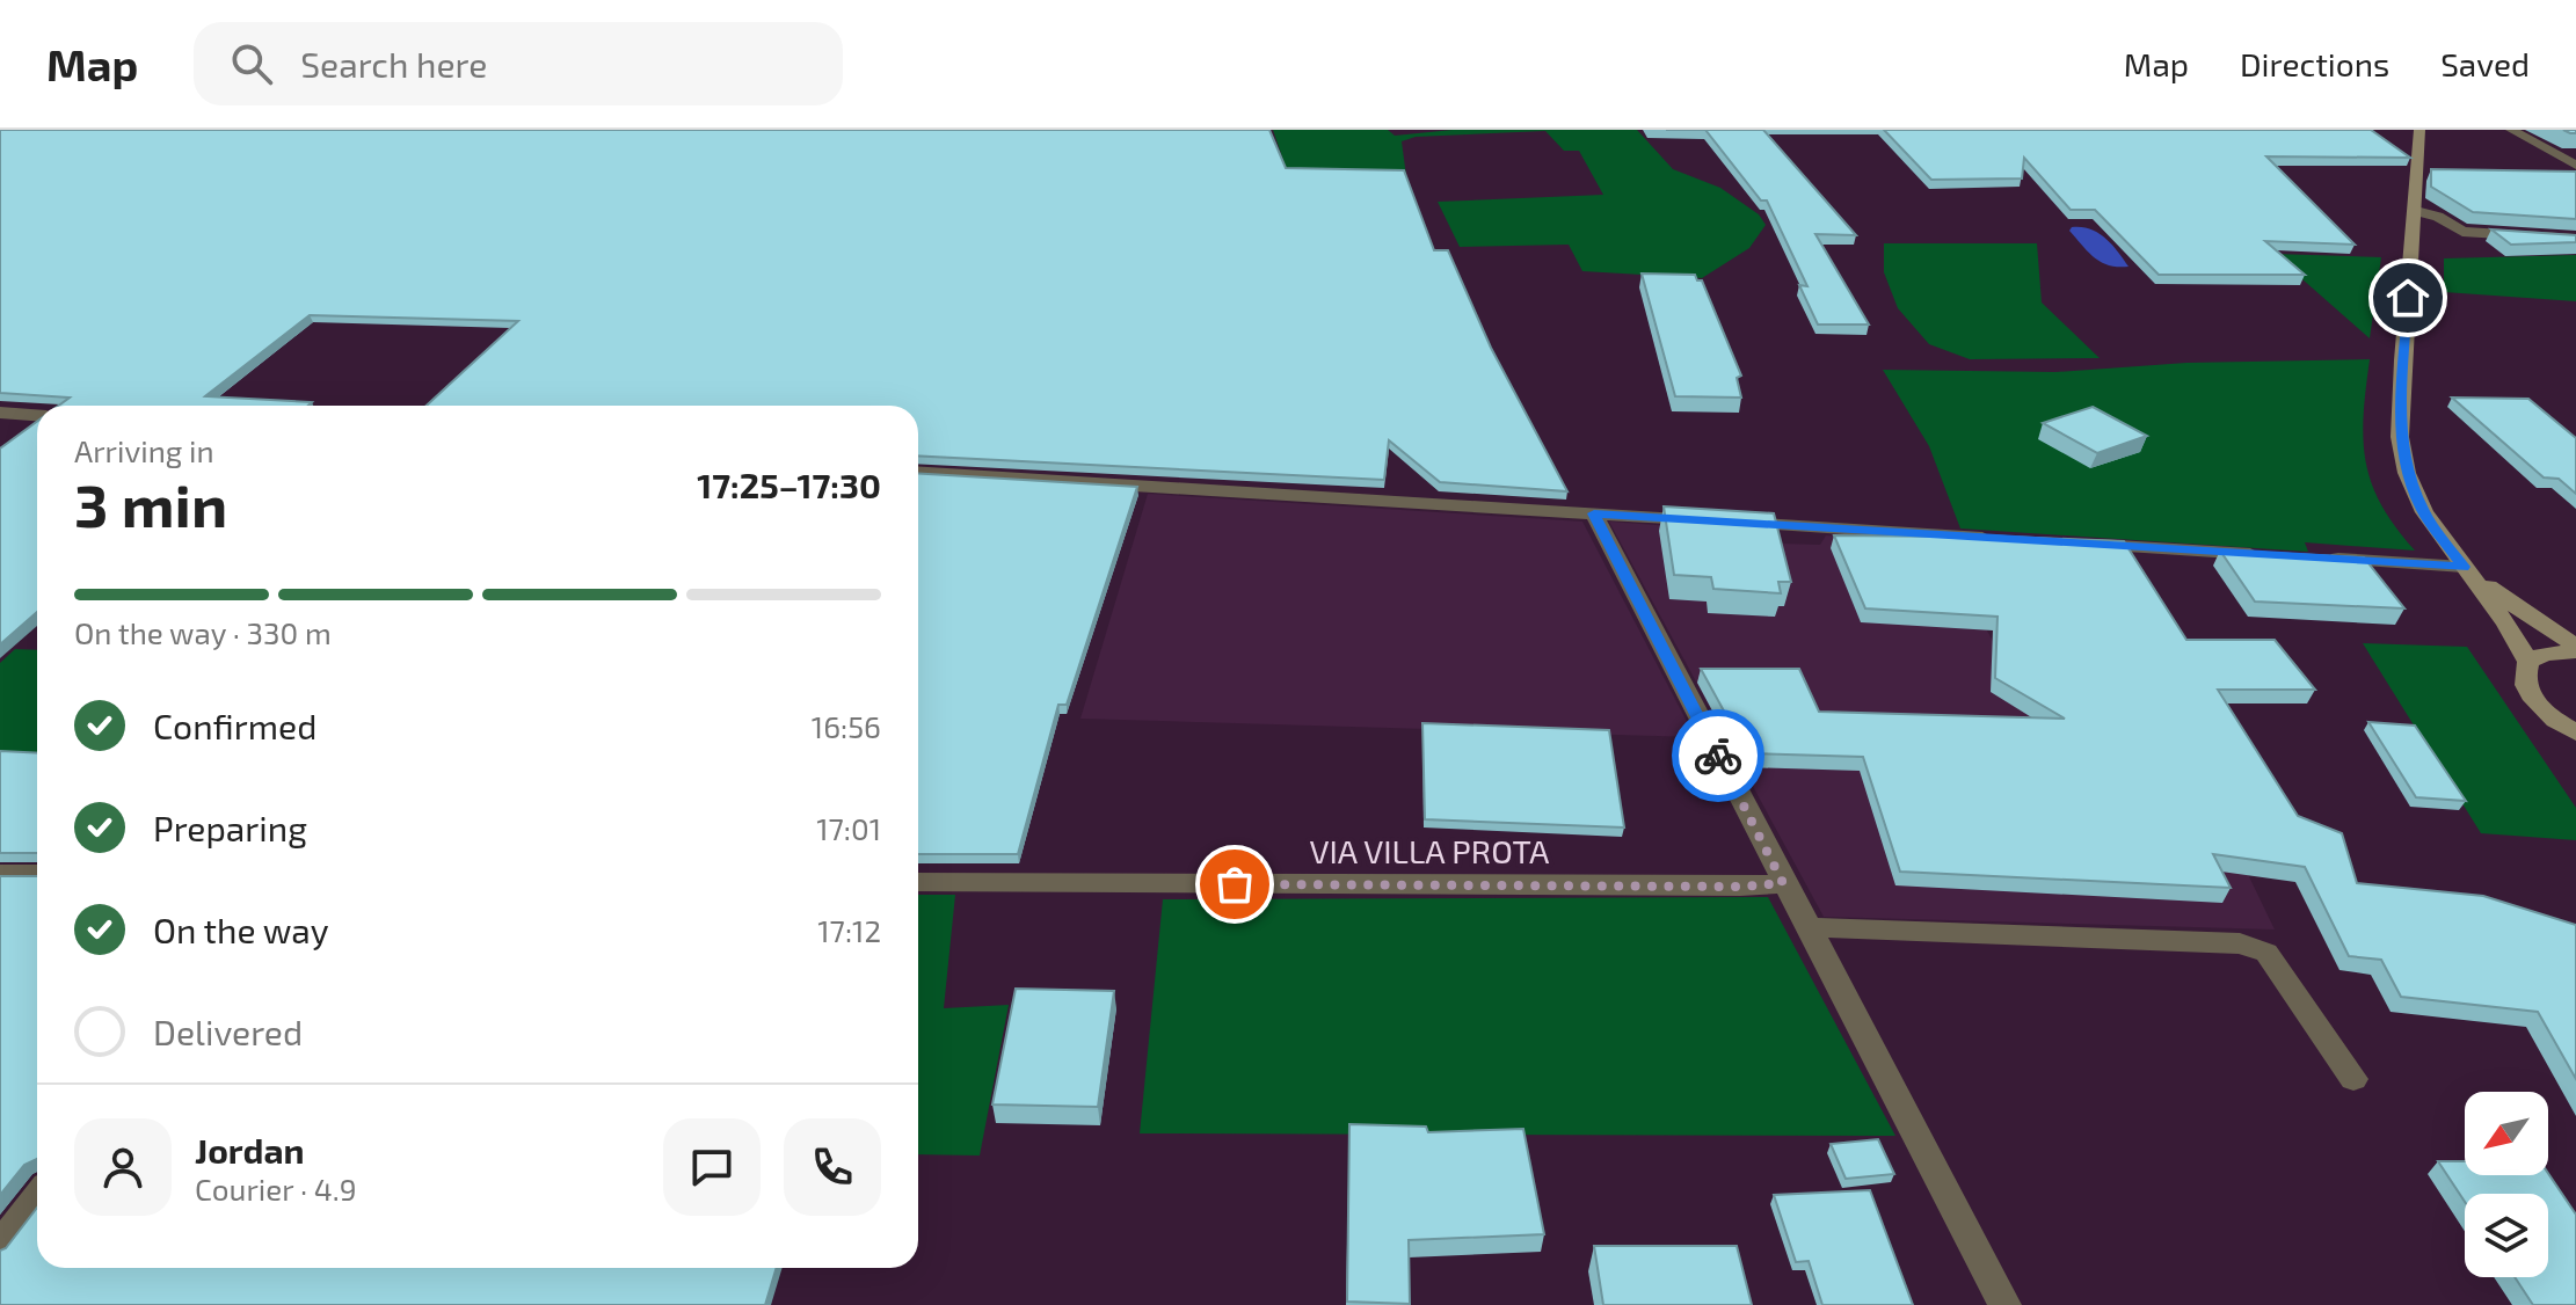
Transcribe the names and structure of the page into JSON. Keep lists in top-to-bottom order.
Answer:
{
  "streets": {
    "street": ["VIA VILLA PROTA"]
  },
  "north": "bottom left",
  "page": {
    "header": "Map",
    "search": "Search here",
    "nav": ["Map", "Directions", "Saved"],
    "heading": ["3 min", "Arriving in", "17:25–17:30"],
    "panel": ["Jordan", "Courier · 4.9"],
    "bar": "On the way · 330 m",
    "list": [
      ["Confirmed", "16:56"],
      ["Preparing", "17:01"],
      ["On the way", "17:12"],
      "Delivered"
    ]
  }
}
